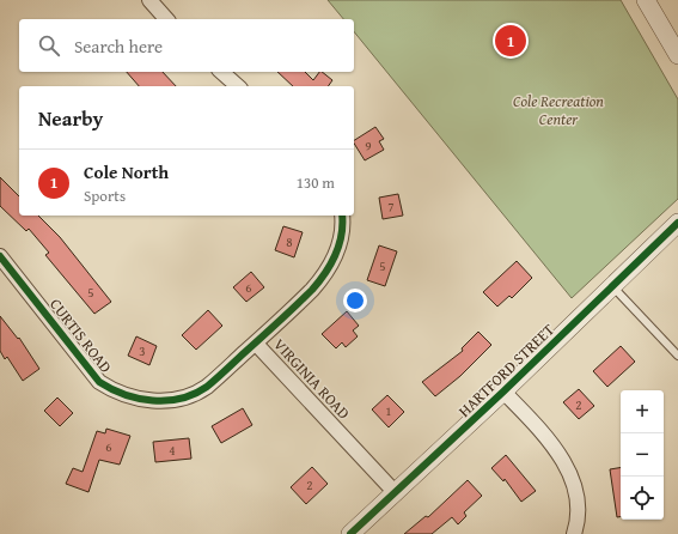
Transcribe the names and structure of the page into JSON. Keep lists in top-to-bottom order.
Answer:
{
  "streets": {
    "street": ["CURTIS ROAD", "HARTFORD STREET", "VIRGINIA ROAD"]
  },
  "crossings": [
    ["CURTIS ROAD", "VIRGINIA ROAD"],
    ["HARTFORD STREET", "VIRGINIA ROAD"]
  ],
  "parks": ["Cole Recreation Center"],
  "house_numbers": [
    "9",
    "7",
    "8",
    "5",
    "6",
    "5",
    "3",
    "2",
    "1",
    "6",
    "4",
    "2"
  ],
  "page": {
    "search": "Search here",
    "pins": "1",
    "heading": "Nearby",
    "list": [
      {
        "mark": "1",
        "name": "Cole North",
        "note": "Sports",
        "value": "130 m"
      }
    ],
    "map_buttons": ["+", "−"]
  }
}
